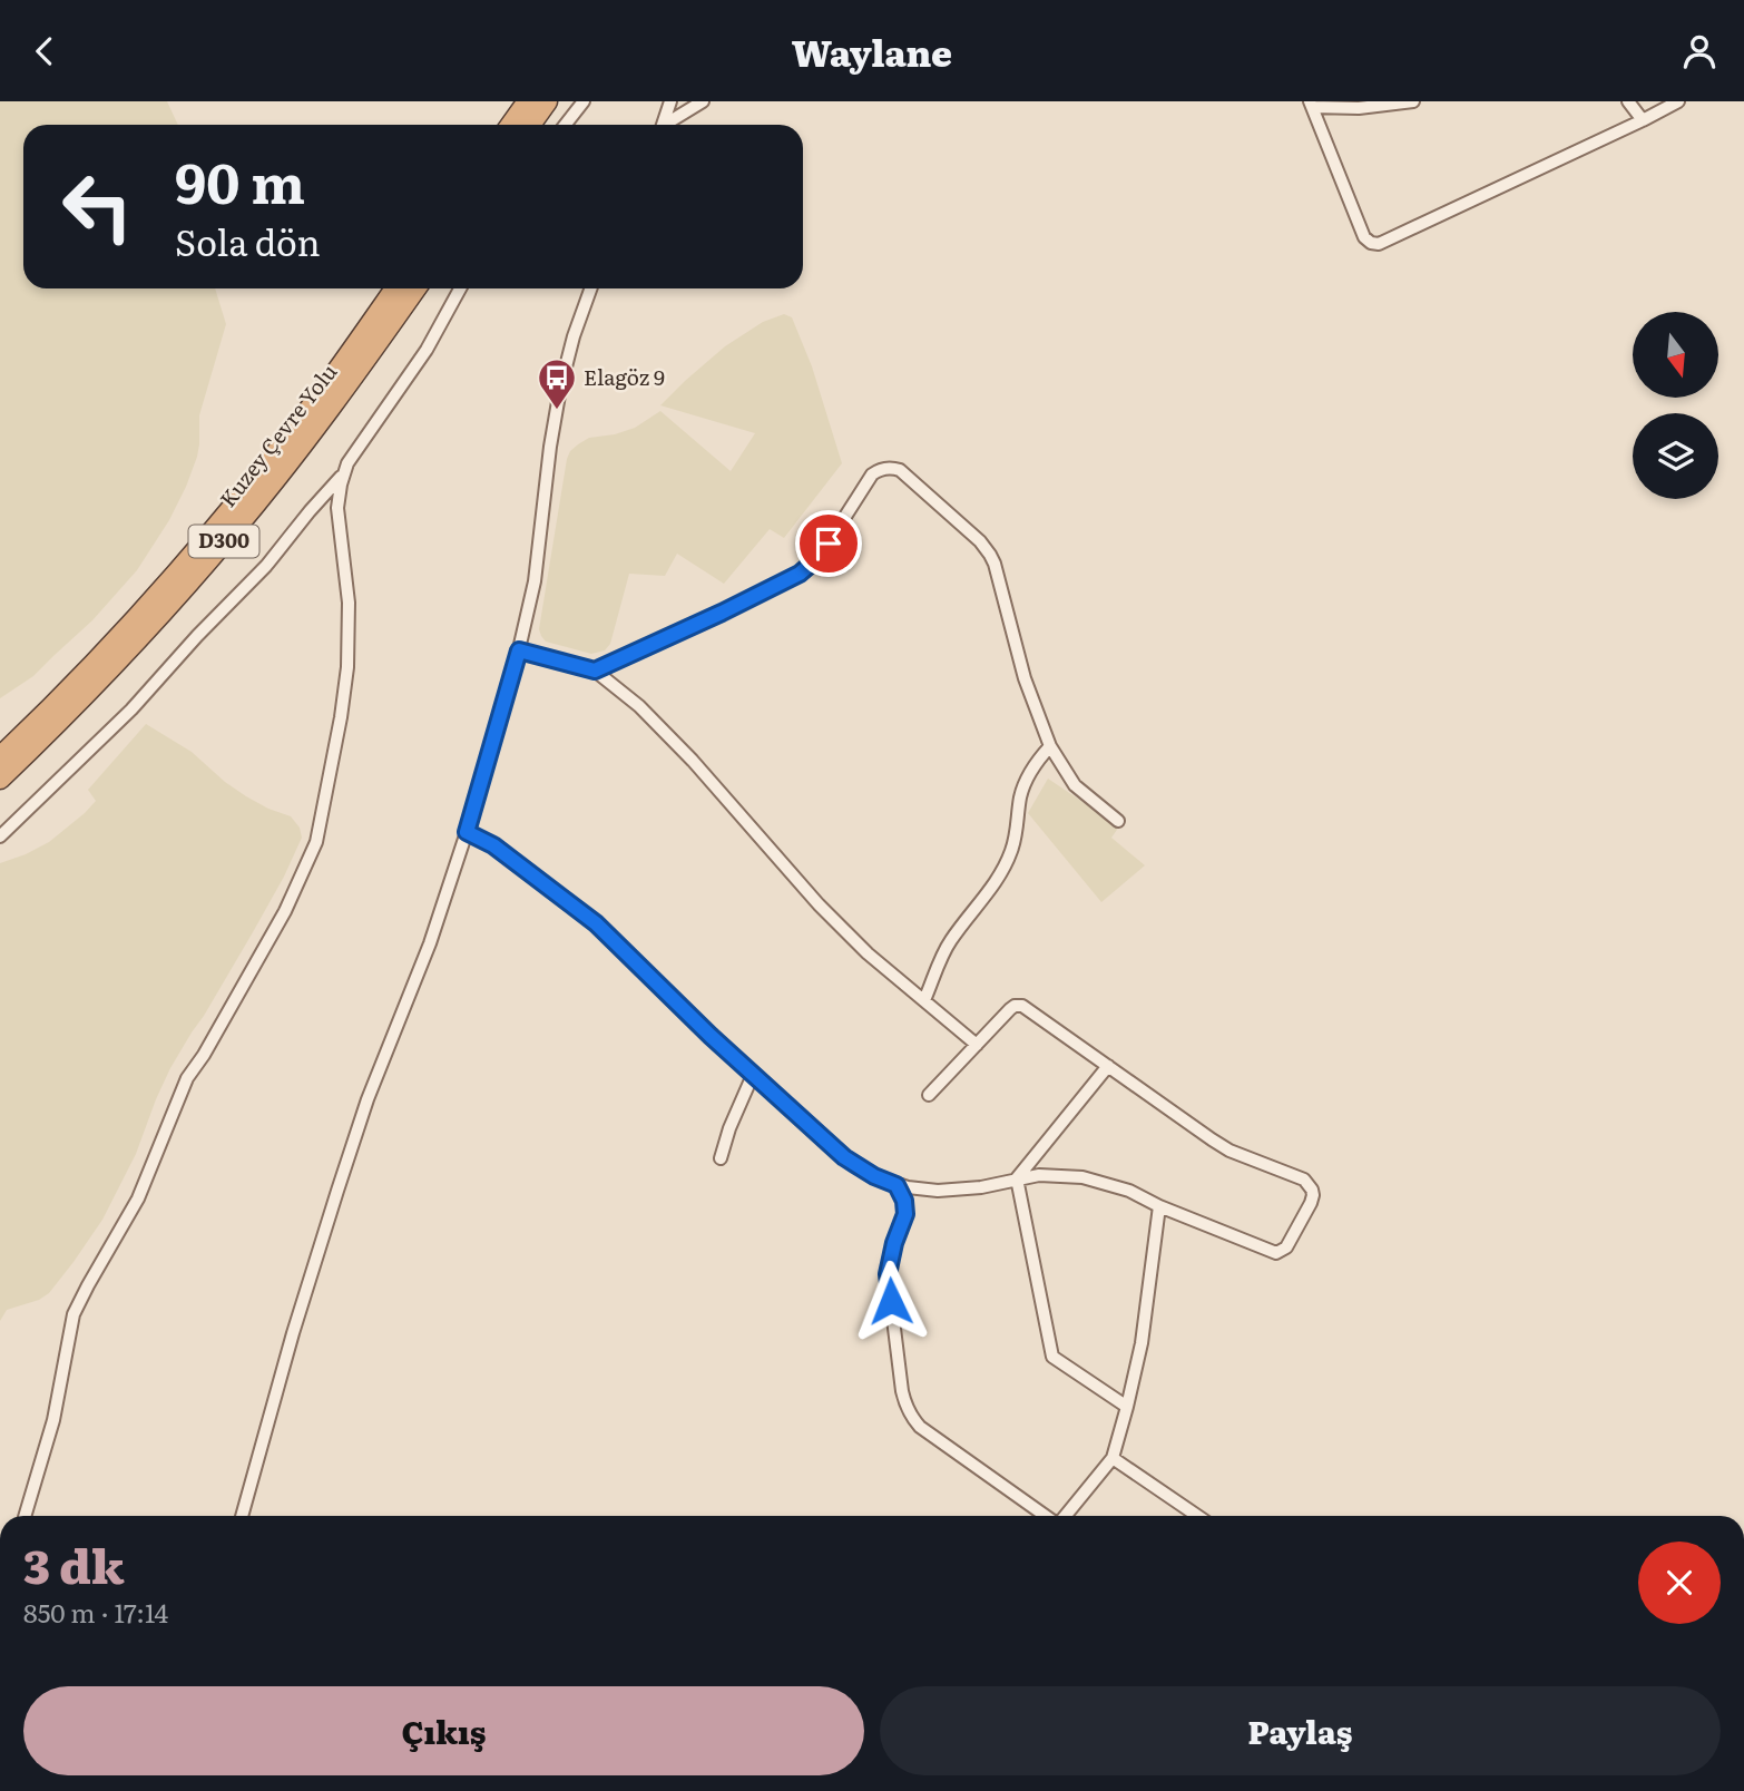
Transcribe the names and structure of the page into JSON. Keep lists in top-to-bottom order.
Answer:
{
  "streets": {
    "highway": ["Kuzey Çevre Yolu", "D300"]
  },
  "places": {
    "bus stop": ["Elagöz 9"]
  },
  "north": "bottom",
  "page": {
    "header": "Waylane",
    "turn": ["90 m", "Sola dön"],
    "heading": ["3 dk", "850 m · 17:14"],
    "buttons": ["Çıkış", "Paylaş"]
  }
}
